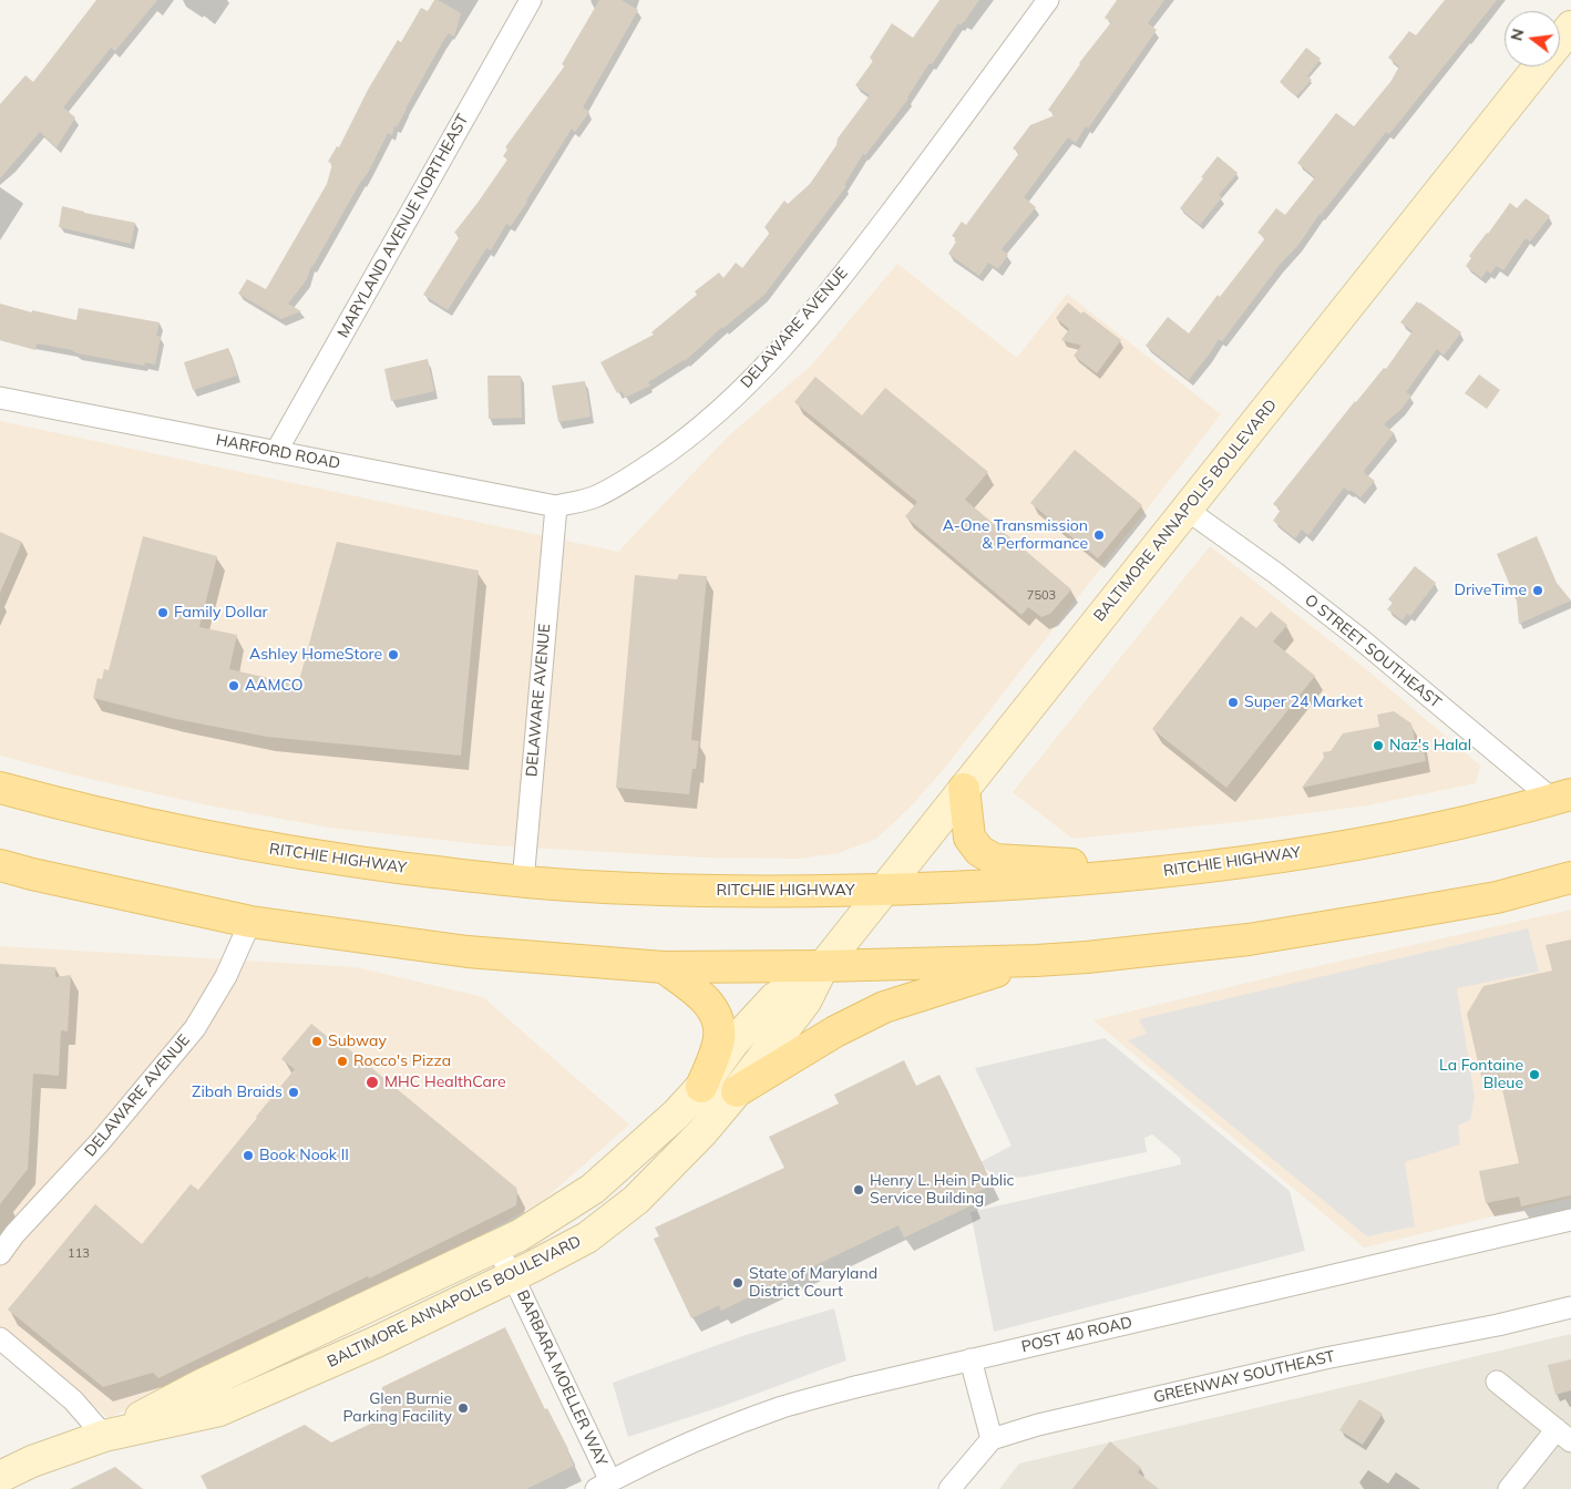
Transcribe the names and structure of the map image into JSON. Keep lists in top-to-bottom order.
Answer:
{
  "streets": {
    "main road": ["BALTIMORE ANNAPOLIS BOULEVARD", "RITCHIE HIGHWAY"],
    "street": [
      "MARYLAND AVENUE NORTHEAST",
      "DELAWARE AVENUE",
      "HARFORD ROAD",
      "O STREET SOUTHEAST",
      "POST 40 ROAD",
      "GREENWAY SOUTHEAST",
      "BARBARA MOELLER WAY"
    ]
  },
  "crossings": [
    ["MARYLAND AVENUE NORTHEAST", "HARFORD ROAD"],
    ["DELAWARE AVENUE", "HARFORD ROAD"],
    ["DELAWARE AVENUE", "RITCHIE HIGHWAY"],
    ["BALTIMORE ANNAPOLIS BOULEVARD", "O STREET SOUTHEAST"],
    ["BALTIMORE ANNAPOLIS BOULEVARD", "RITCHIE HIGHWAY"],
    ["BALTIMORE ANNAPOLIS BOULEVARD", "BARBARA MOELLER WAY"],
    ["O STREET SOUTHEAST", "RITCHIE HIGHWAY"],
    ["POST 40 ROAD", "BARBARA MOELLER WAY"]
  ],
  "places": [
    "A-One Transmission & Performance",
    "DriveTime",
    "Family Dollar",
    "Ashley HomeStore",
    "AAMCO",
    "Super 24 Market",
    "Naz's Halal",
    "Subway",
    "Rocco's Pizza",
    "La Fontaine Bleue",
    "MHC HealthCare",
    "Zibah Braids",
    "Book Nook II",
    "Henry L. Hein Public Service Building",
    "State of Maryland District Court",
    "Glen Burnie Parking Facility"
  ],
  "house_numbers": ["7503", "113"],
  "north": "left"
}
